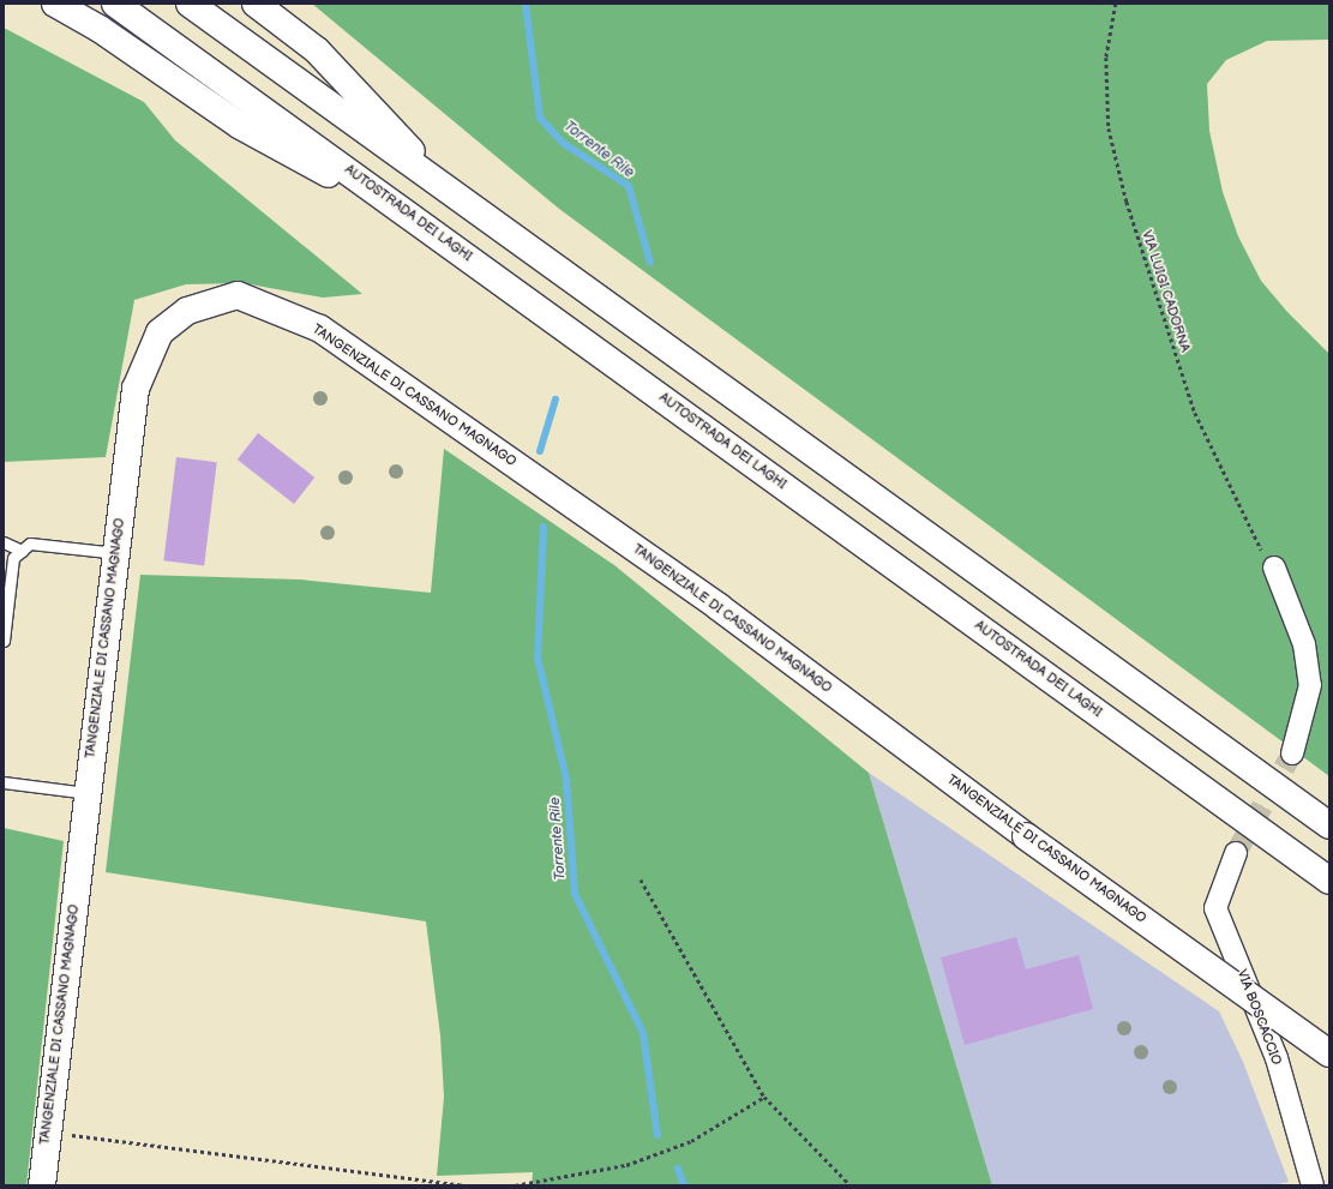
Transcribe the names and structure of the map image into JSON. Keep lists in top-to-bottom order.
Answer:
{
  "streets": {
    "main road": ["AUTOSTRADA DEI LAGHI", "TANGENZIALE DI CASSANO MAGNAGO"],
    "street": ["VIA BOSCACCIO"],
    "path": ["VIA LUIGI CADORNA"]
  },
  "water": ["Torrente Rile"]
}
